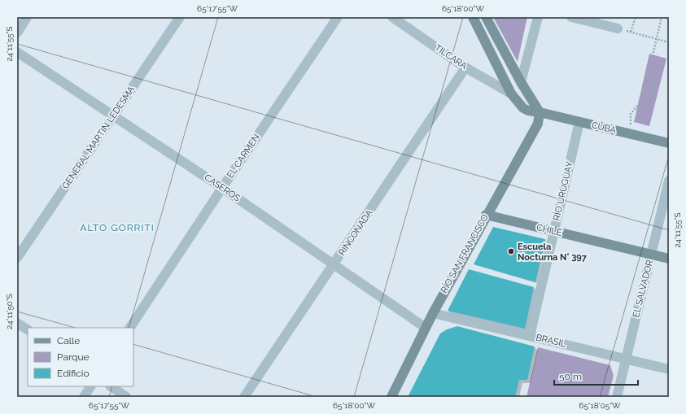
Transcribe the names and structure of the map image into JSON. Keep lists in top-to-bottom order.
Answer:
{
  "streets": {
    "main road": ["CUBA", "CHILE", "RÍO SAN FRANCISCO"],
    "street": [
      "TILCARA",
      "GENERAL MARTIN LEDESMA",
      "EL CARMEN",
      "CASEROS",
      "RÍO URUGUAY",
      "RINCONADA",
      "EL SALVADOR",
      "BRASIL"
    ]
  },
  "crossings": [
    ["TILCARA", "CUBA"],
    ["TILCARA", "RINCONADA"],
    ["CUBA", "RÍO URUGUAY"],
    ["CUBA", "RÍO SAN FRANCISCO"],
    ["GENERAL MARTIN LEDESMA", "CASEROS"],
    ["EL CARMEN", "CASEROS"],
    ["CASEROS", "RINCONADA"],
    ["CASEROS", "RÍO SAN FRANCISCO"],
    ["RÍO URUGUAY", "CHILE"],
    ["RÍO URUGUAY", "BRASIL"],
    ["CHILE", "RÍO SAN FRANCISCO"],
    ["CHILE", "EL SALVADOR"],
    ["RÍO SAN FRANCISCO", "BRASIL"],
    ["EL SALVADOR", "BRASIL"]
  ],
  "districts": ["ALTO GORRITI"],
  "places": ["Escuela Nocturna N° 397"],
  "legend": ["Calle", "Parque", "Edificio"],
  "scale_bar": "50 m",
  "coordinates": [
    "65°17'55\"W",
    "65°18'00\"W",
    "24°11'55\"S",
    "24°11'50\"S",
    "65°18'05\"W"
  ]
}
